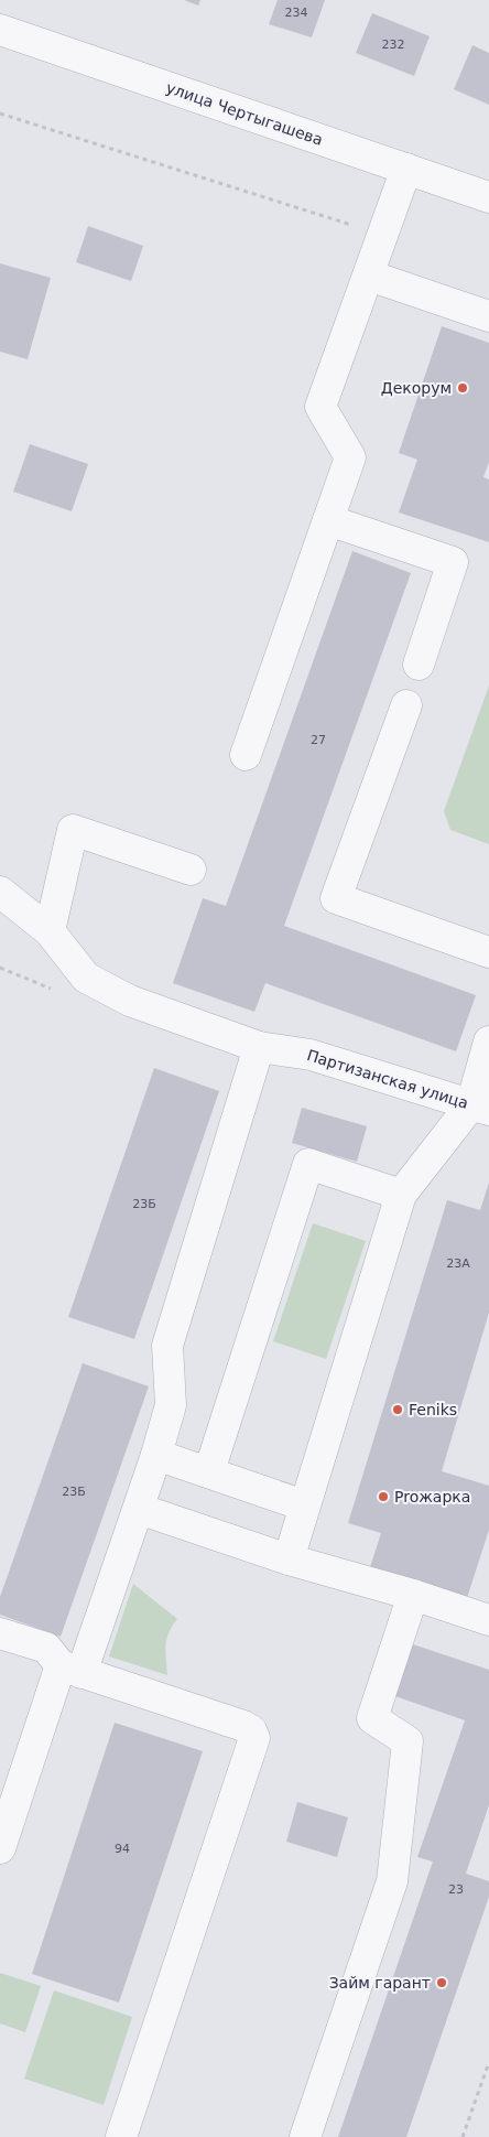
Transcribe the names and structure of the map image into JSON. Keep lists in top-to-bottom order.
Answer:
{
  "streets": {
    "street": ["улица Чертыгашева", "Партизанская улица"]
  },
  "places": [
    "Декорум",
    "Feniks",
    "Proжарка",
    "Займ гарант"
  ],
  "house_numbers": [
    "234",
    "232",
    "27",
    "23Б",
    "23А",
    "23Б",
    "94",
    "23"
  ]
}
